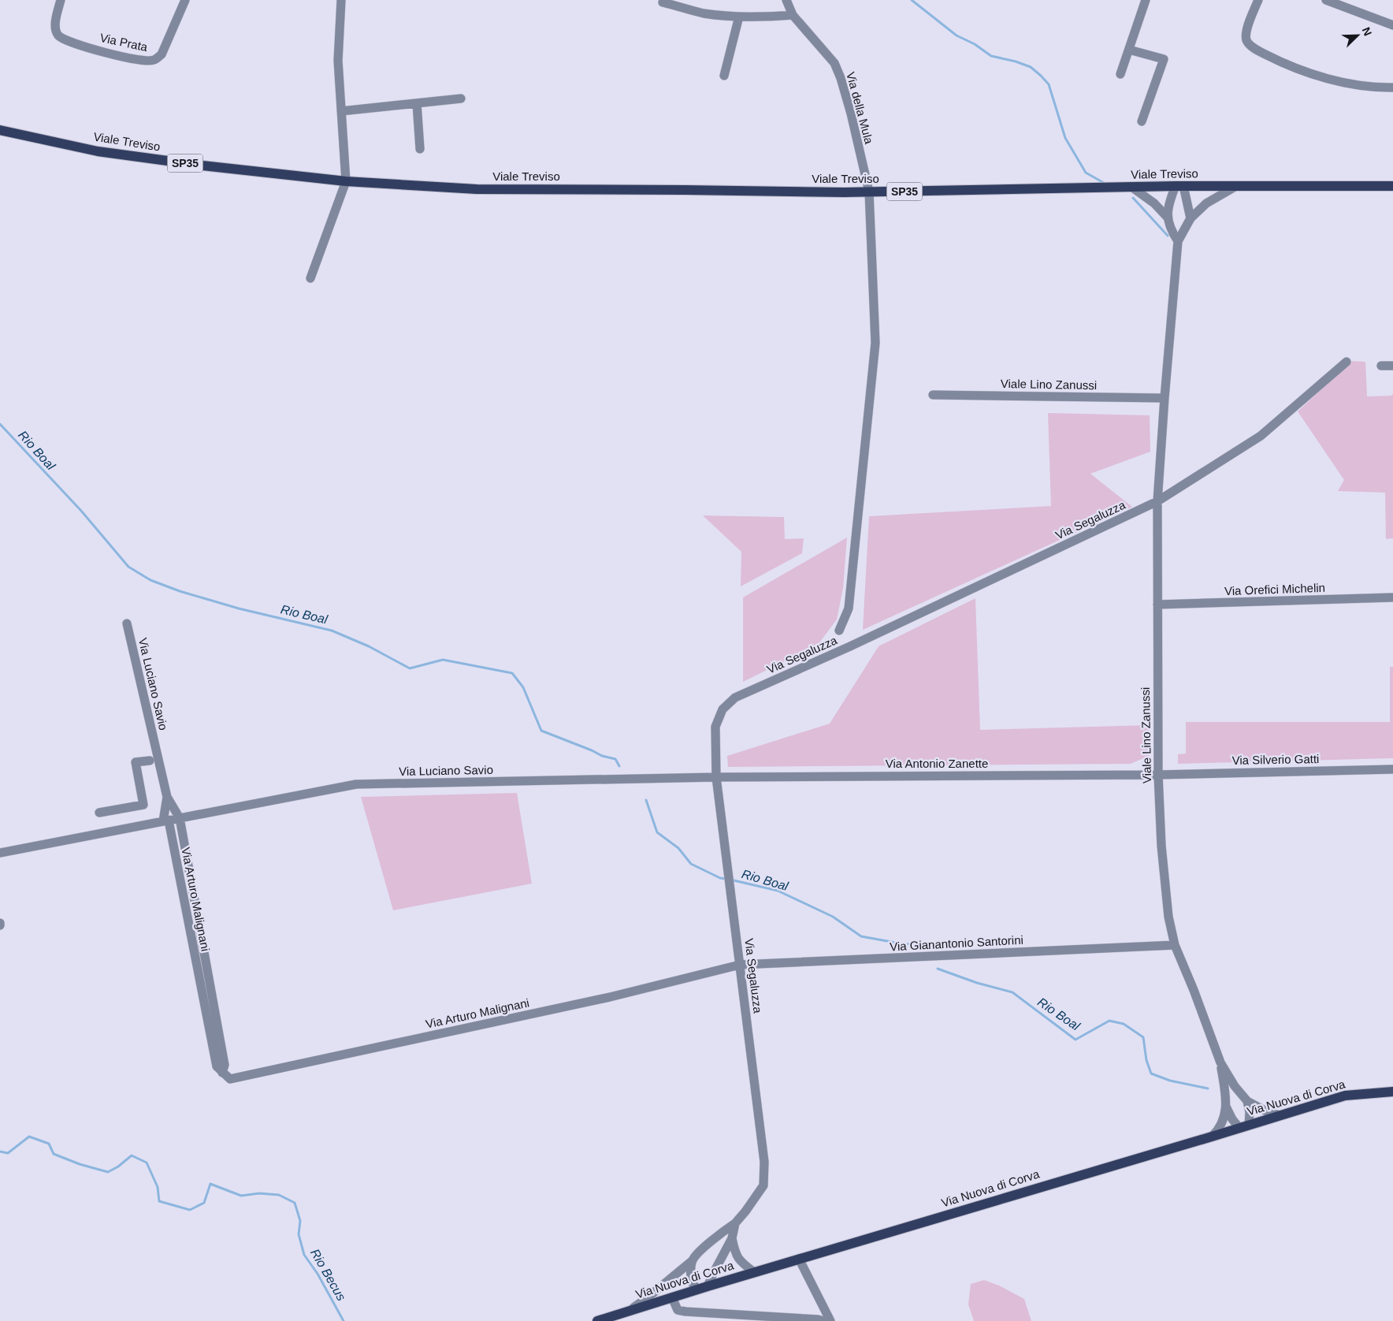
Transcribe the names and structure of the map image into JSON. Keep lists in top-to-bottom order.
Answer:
{
  "streets": {
    "main road": ["Viale Treviso", "SP35", "Via Nuova di Corva"],
    "street": [
      "Via Prata",
      "Via della Mula",
      "Viale Lino Zanussi",
      "Via Segaluzza",
      "Via Orefici Michelin",
      "Via Luciano Savio",
      "Via Silverio Gatti",
      "Via Antonio Zanette",
      "Via Arturo Malignani",
      "Via Gianantonio Santorini"
    ]
  },
  "crossings": [
    ["Via della Mula", "Viale Treviso"],
    ["Viale Treviso", "Viale Lino Zanussi"],
    ["Viale Lino Zanussi", "Via Segaluzza"],
    ["Viale Lino Zanussi", "Via Orefici Michelin"],
    ["Viale Lino Zanussi", "Via Silverio Gatti"],
    ["Viale Lino Zanussi", "Via Antonio Zanette"],
    ["Viale Lino Zanussi", "Via Gianantonio Santorini"],
    ["Viale Lino Zanussi", "Via Nuova di Corva"],
    ["Via Segaluzza", "Via Luciano Savio"],
    ["Via Segaluzza", "Via Antonio Zanette"],
    ["Via Segaluzza", "Via Arturo Malignani"],
    ["Via Segaluzza", "Via Gianantonio Santorini"],
    ["Via Segaluzza", "Via Nuova di Corva"],
    ["Via Luciano Savio", "Via Antonio Zanette"],
    ["Via Luciano Savio", "Via Arturo Malignani"],
    ["Via Silverio Gatti", "Via Antonio Zanette"],
    ["Via Arturo Malignani", "Via Gianantonio Santorini"]
  ],
  "water": ["Rio Boal", "Rio Becus"],
  "north": "top right"
}
